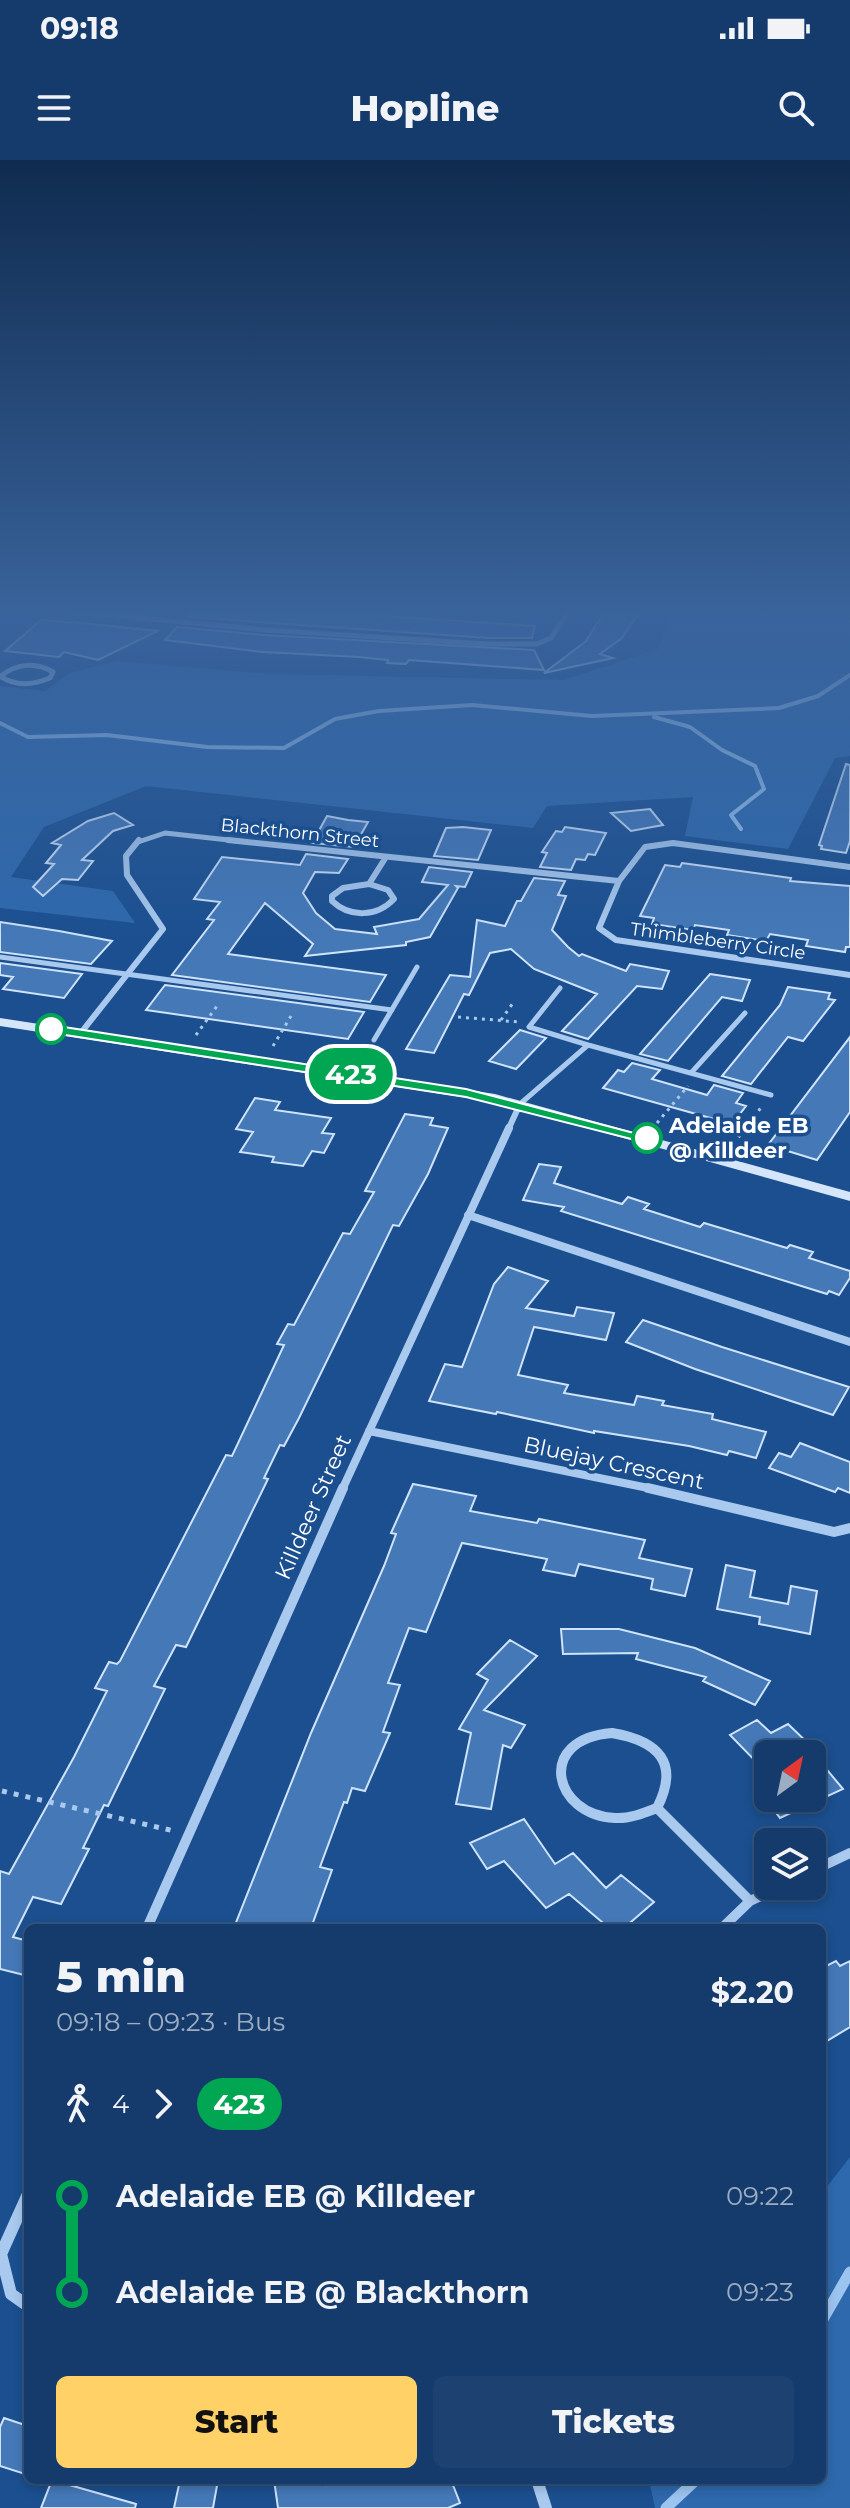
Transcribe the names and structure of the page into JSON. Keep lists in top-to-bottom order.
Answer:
{
  "streets": {
    "street": [
      "Blackthorn Street",
      "Thimbleberry Circle",
      "Bluejay Crescent",
      "Killdeer Street"
    ]
  },
  "crossings": [
    ["Blackthorn Street", "Thimbleberry Circle"],
    ["Bluejay Crescent", "Killdeer Street"]
  ],
  "places": ["Adelaide EB @ Killdeer"],
  "lines": ["bus line 423"],
  "north": "top right",
  "page": {
    "status": "09:18",
    "header": "Hopline",
    "on_map": "423",
    "heading": ["5 min", "09:18 – 09:23 · Bus", "$2.20"],
    "legs": ["4", "423"],
    "list": [
      {
        "name": "Adelaide EB @ Killdeer",
        "value": "09:22"
      },
      {
        "name": "Adelaide EB @ Blackthorn",
        "value": "09:23"
      }
    ],
    "buttons": ["Start", "Tickets"]
  }
}
